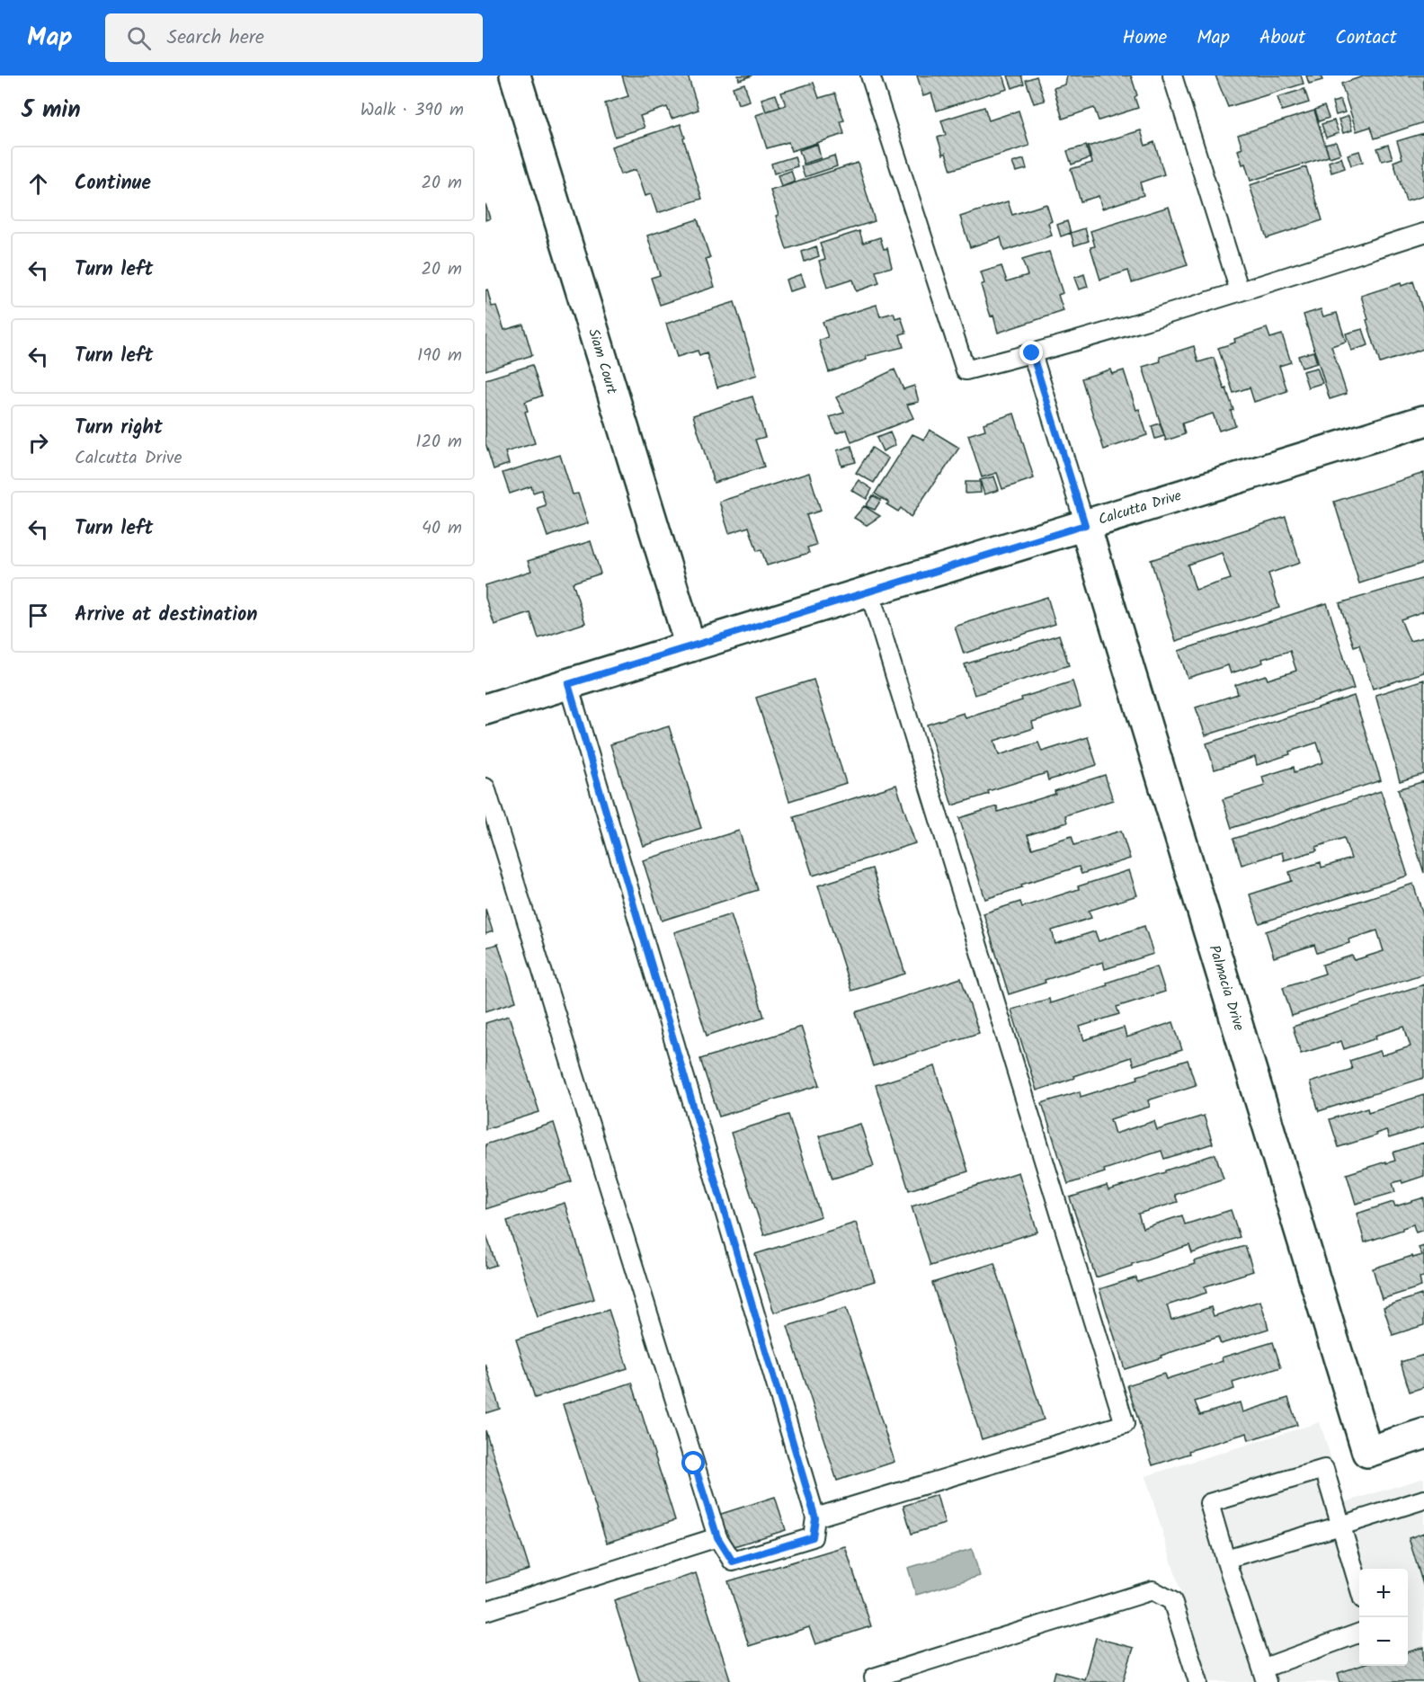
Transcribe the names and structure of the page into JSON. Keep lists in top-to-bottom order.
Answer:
{
  "streets": {
    "street": ["Siam Court", "Calcutta Drive", "Palmacia Drive"]
  },
  "crossings": [
    ["Siam Court", "Calcutta Drive"],
    ["Calcutta Drive", "Palmacia Drive"]
  ],
  "page": {
    "header": "Map",
    "search": "Search here",
    "nav": [
      "Home",
      "Map",
      "About",
      "Contact"
    ],
    "heading": ["5 min", "Walk · 390 m"],
    "list": [
      ["Continue", "20 m"],
      ["Turn left", "20 m"],
      ["Turn left", "190 m"],
      ["Turn right", "Calcutta Drive", "120 m"],
      ["Turn left", "40 m"],
      "Arrive at destination"
    ],
    "map_buttons": ["+", "−"]
  }
}
